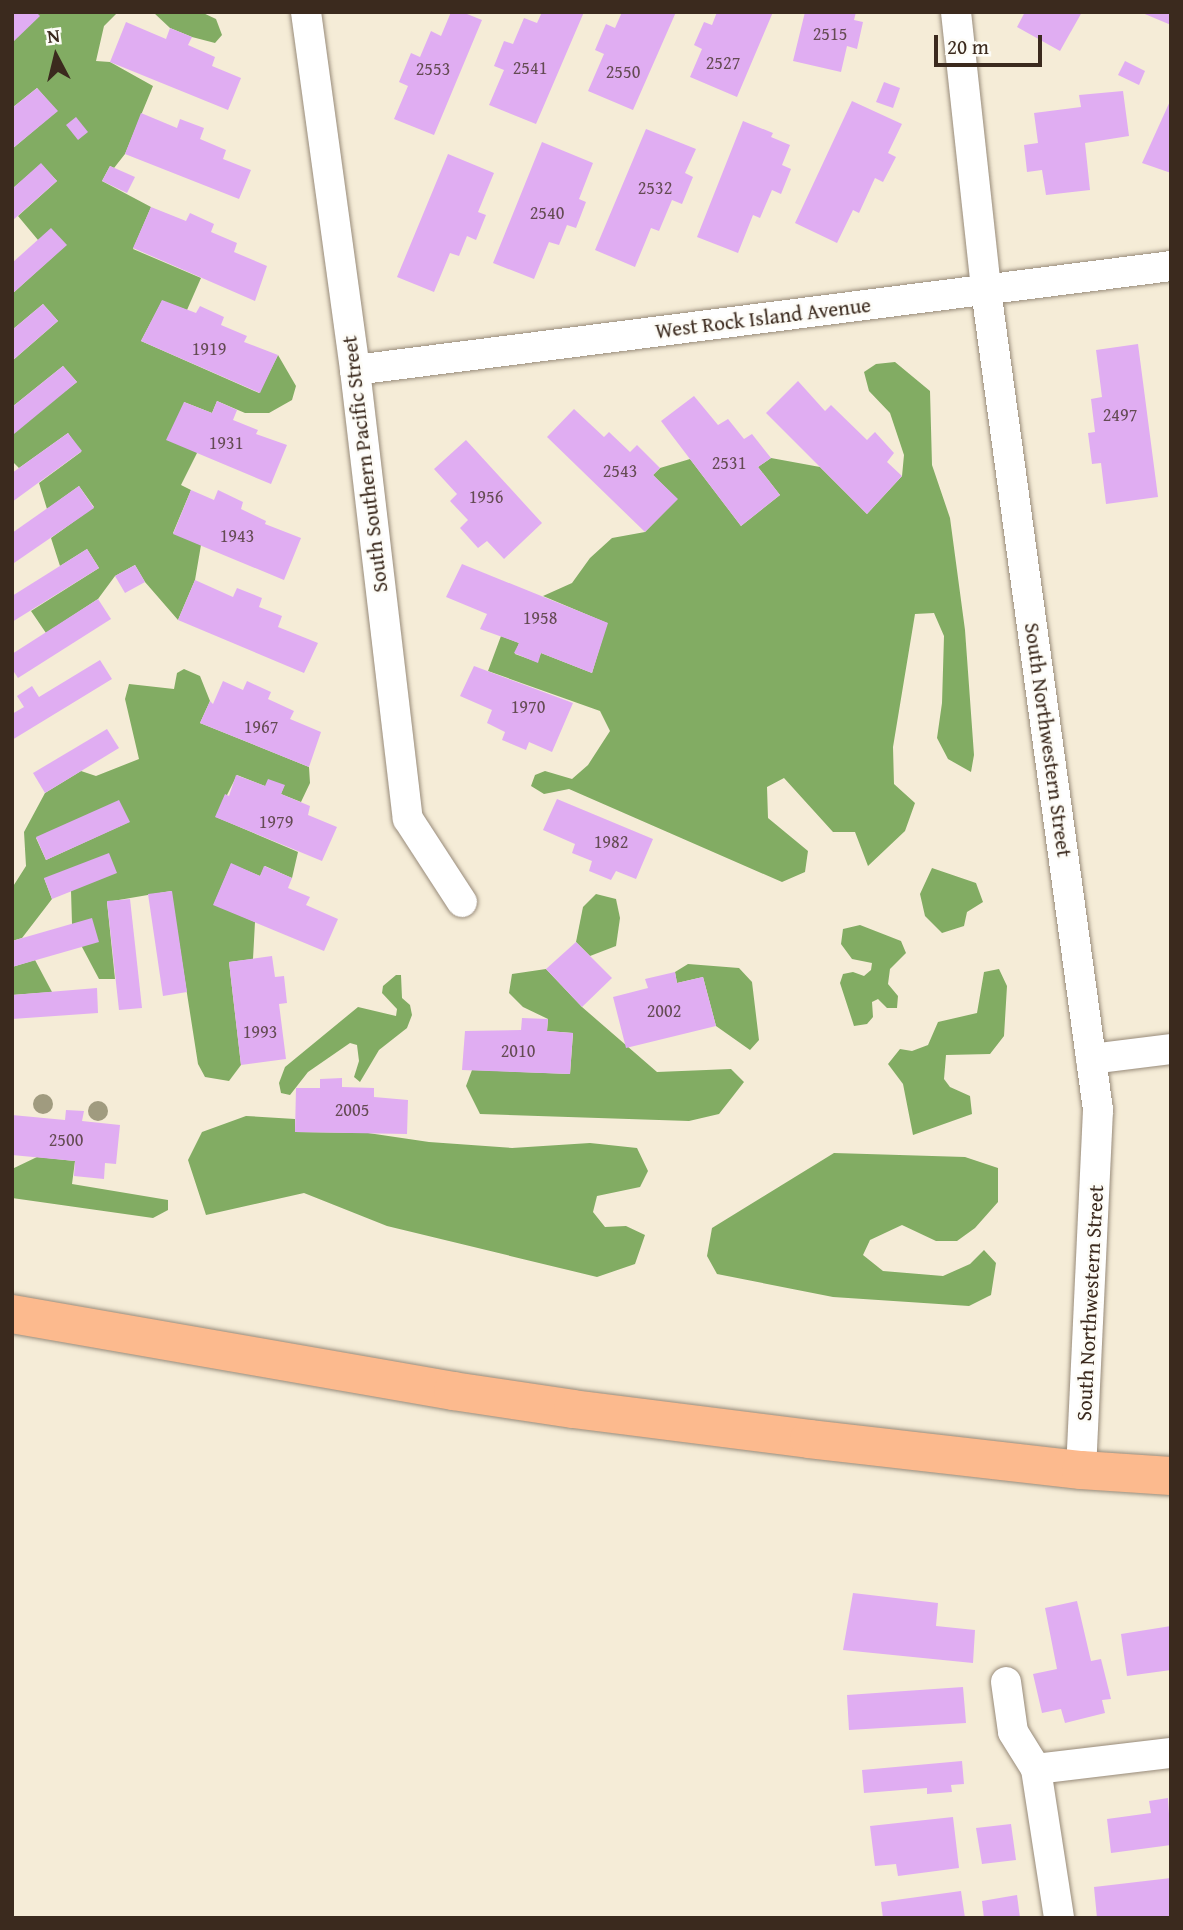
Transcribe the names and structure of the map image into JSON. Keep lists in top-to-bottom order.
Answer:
{
  "streets": {
    "street": ["West Rock Island Avenue", "South Southern Pacific Street", "South Northwestern Street"]
  },
  "crossings": [
    ["West Rock Island Avenue", "South Southern Pacific Street"],
    ["West Rock Island Avenue", "South Northwestern Street"]
  ],
  "house_numbers": [
    "2515",
    "2527",
    "2541",
    "2553",
    "2550",
    "2532",
    "2540",
    "1919",
    "2497",
    "1931",
    "2531",
    "2543",
    "1956",
    "1943",
    "1958",
    "1970",
    "1967",
    "1979",
    "1982",
    "2002",
    "1993",
    "2010",
    "2005",
    "2500"
  ],
  "scale_bar": "20 m",
  "north": "top"
}
